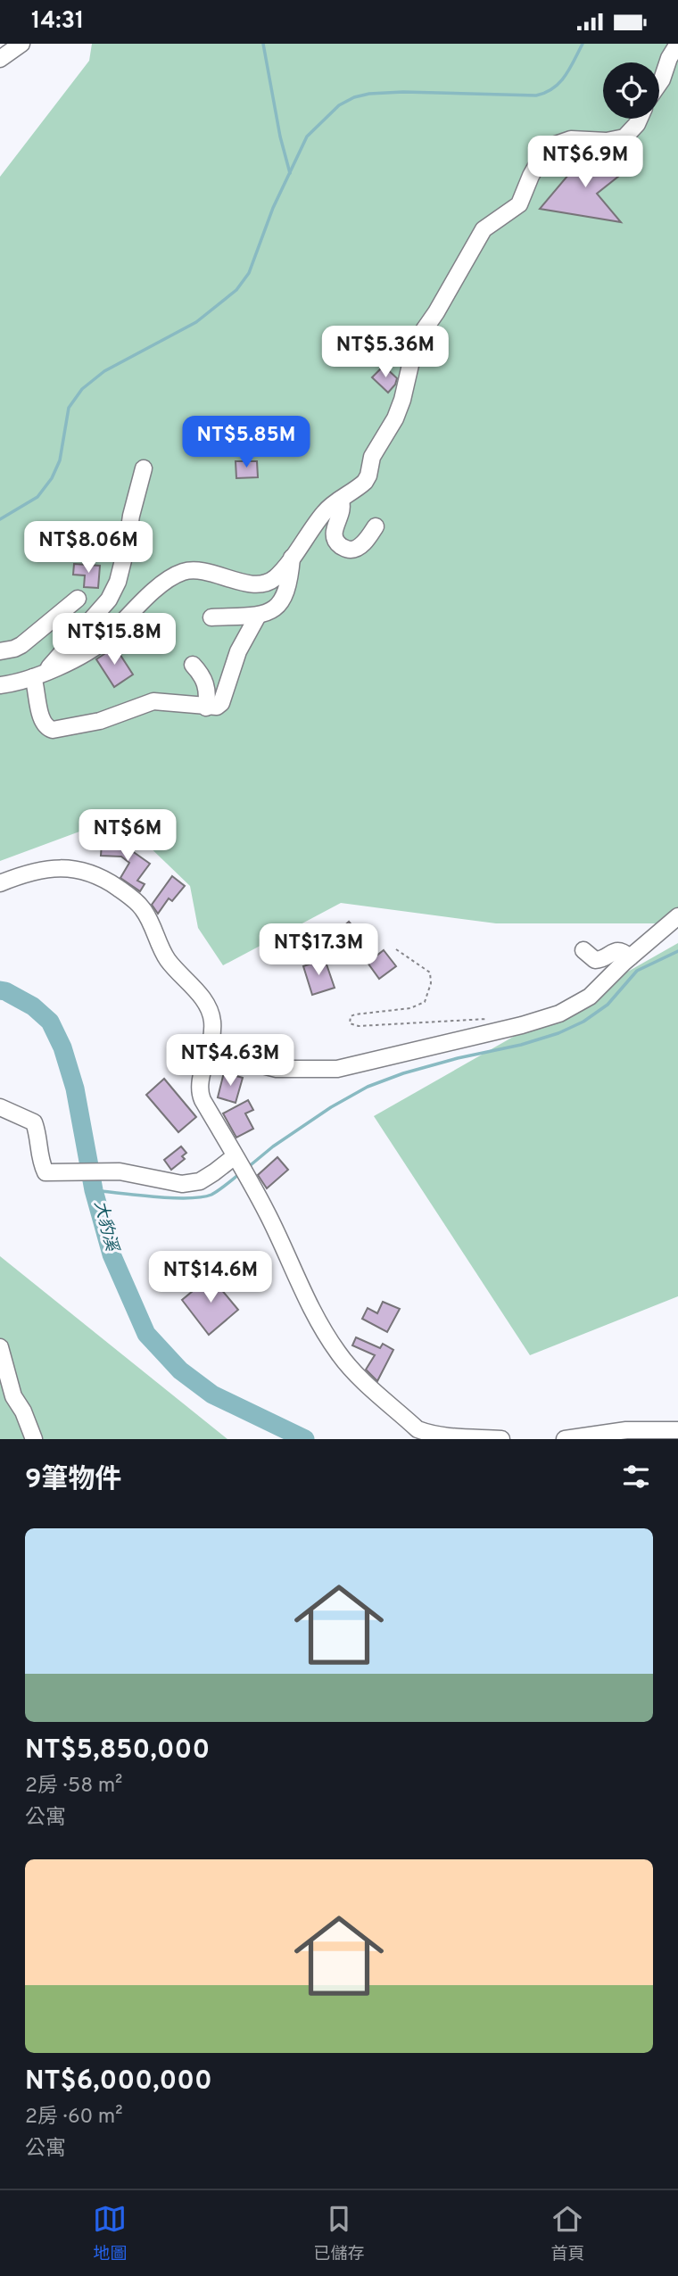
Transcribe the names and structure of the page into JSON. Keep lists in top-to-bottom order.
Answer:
{
  "water": ["大豹溪"],
  "page": {
    "status": "14:31",
    "price": [
      "NT$6.9M",
      "NT$5.36M",
      "NT$5.85M",
      "NT$8.06M",
      "NT$15.8M",
      "NT$6M",
      "NT$17.3M",
      "NT$4.63M",
      "NT$14.6M"
    ],
    "heading": "9筆物件",
    "list": [
      {
        "name": "NT$5,850,000",
        "note": "2房 · 58 m² · 公寓"
      },
      {
        "name": "NT$6,000,000",
        "note": "2房 · 60 m² · 公寓"
      }
    ],
    "tabs": ["地圖", "已儲存", "首頁"]
  }
}
